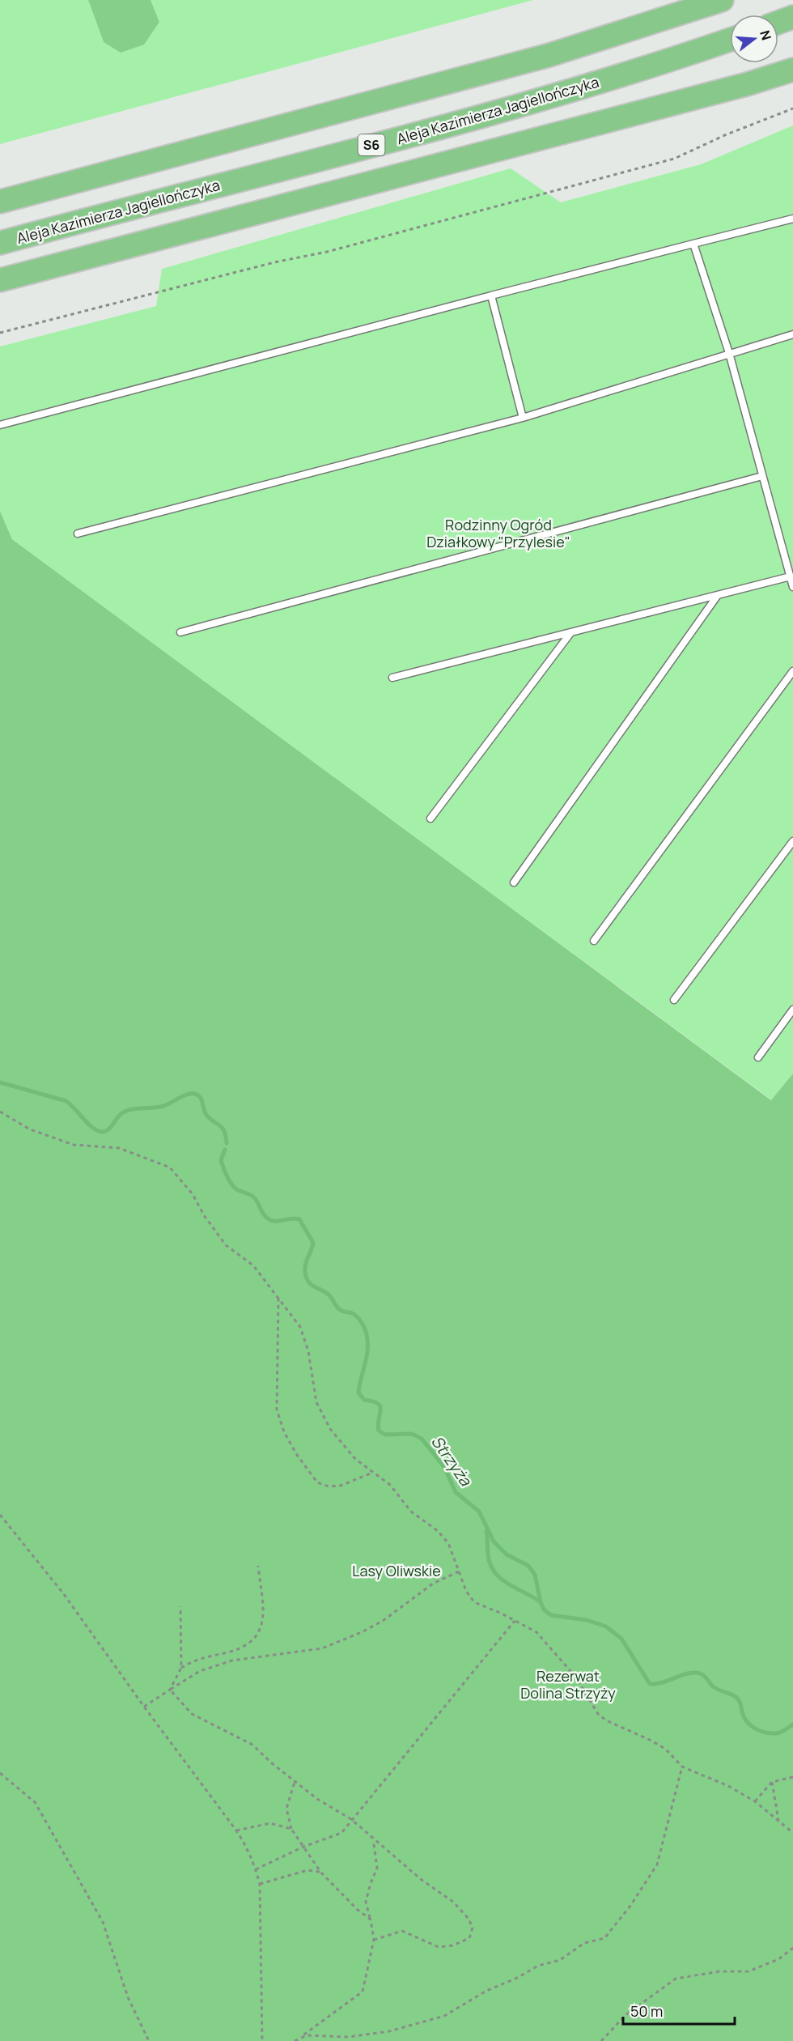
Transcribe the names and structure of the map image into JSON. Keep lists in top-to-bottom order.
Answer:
{
  "streets": {
    "highway": ["Aleja Kazimierza Jagiellończyka", "S6"]
  },
  "water": ["Strzyża"],
  "parks": ["Rodzinny Ogród Działkowy \"Przylesie\"", "Lasy Oliwskie", "Rezerwat Dolina Strzyży"],
  "scale_bar": "50 m",
  "north": "right"
}
